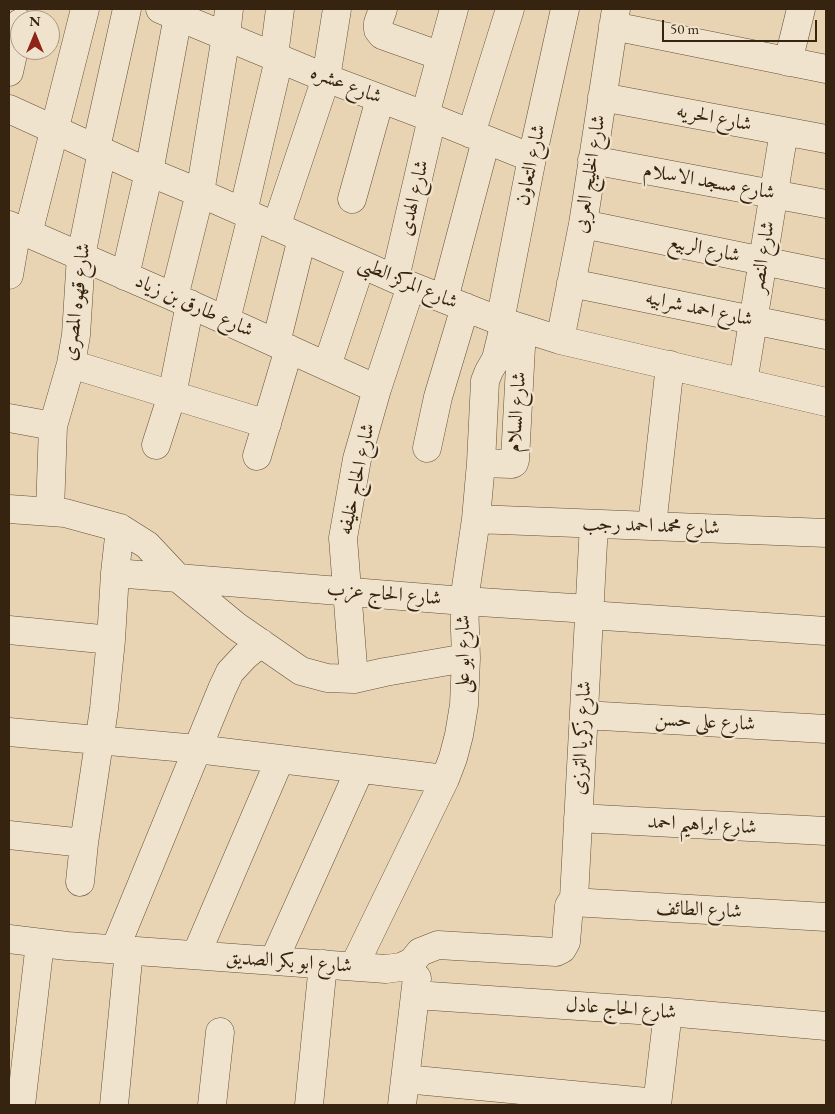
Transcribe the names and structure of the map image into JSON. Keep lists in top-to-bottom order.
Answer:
{
  "streets": {
    "street": [
      "شارع عشره",
      "شارع الحريه",
      "شارع التعاون",
      "شارع الخليج العربى",
      "شارع مسجد الاسلام",
      "شارع الهدى",
      "شارع الربيع",
      "شارع النصر",
      "شارع المركز الطبى",
      "شارع قهوه المصرى",
      "شارع طارق بن زياد",
      "شارع احمد شرابيه",
      "شارع الحاج خليفه",
      "شارع محمد احمد رجب",
      "شارع الحاج عزب",
      "شارع ابو على",
      "شارع على حسن",
      "شارع زكريا الترزى",
      "شارع ابراهيم احمد",
      "شارع الطائف",
      "شارع ابو بكر الصديق",
      "شارع الحاج عادل"
    ]
  },
  "crossings": [
    ["شارع عشره", "شارع التعاون"],
    ["شارع عشره", "شارع الهدى"],
    ["شارع الحريه", "شارع الخليج العربى"],
    ["شارع الحريه", "شارع النصر"],
    ["شارع التعاون", "شارع المركز الطبى"],
    ["شارع التعاون", "شارع ابو على"],
    ["شارع الخليج العربى", "شارع مسجد الاسلام"],
    ["شارع الخليج العربى", "شارع الربيع"],
    ["شارع الخليج العربى", "شارع المركز الطبى"],
    ["شارع الخليج العربى", "شارع احمد شرابيه"],
    ["شارع مسجد الاسلام", "شارع النصر"],
    ["شارع الهدى", "شارع المركز الطبى"],
    ["شارع الهدى", "شارع الحاج خليفه"],
    ["شارع الربيع", "شارع النصر"],
    ["شارع النصر", "شارع المركز الطبى"],
    ["شارع النصر", "شارع احمد شرابيه"],
    ["شارع المركز الطبى", "شارع قهوه المصرى"],
    ["شارع المركز الطبى", "شارع الحاج خليفه"],
    ["شارع المركز الطبى", "شارع ابو على"],
    ["شارع قهوه المصرى", "شارع طارق بن زياد"],
    ["شارع طارق بن زياد", "شارع الحاج خليفه"],
    ["شارع الحاج خليفه", "شارع الحاج عزب"],
    ["شارع محمد احمد رجب", "شارع ابو على"],
    ["شارع محمد احمد رجب", "شارع زكريا الترزى"],
    ["شارع الحاج عزب", "شارع ابو على"],
    ["شارع الحاج عزب", "شارع زكريا الترزى"],
    ["شارع ابو على", "شارع ابو بكر الصديق"],
    ["شارع على حسن", "شارع زكريا الترزى"],
    ["شارع زكريا الترزى", "شارع ابراهيم احمد"],
    ["شارع زكريا الترزى", "شارع الطائف"],
    ["شارع زكريا الترزى", "شارع ابو بكر الصديق"]
  ],
  "scale_bar": "50 m",
  "north": "top"
}
